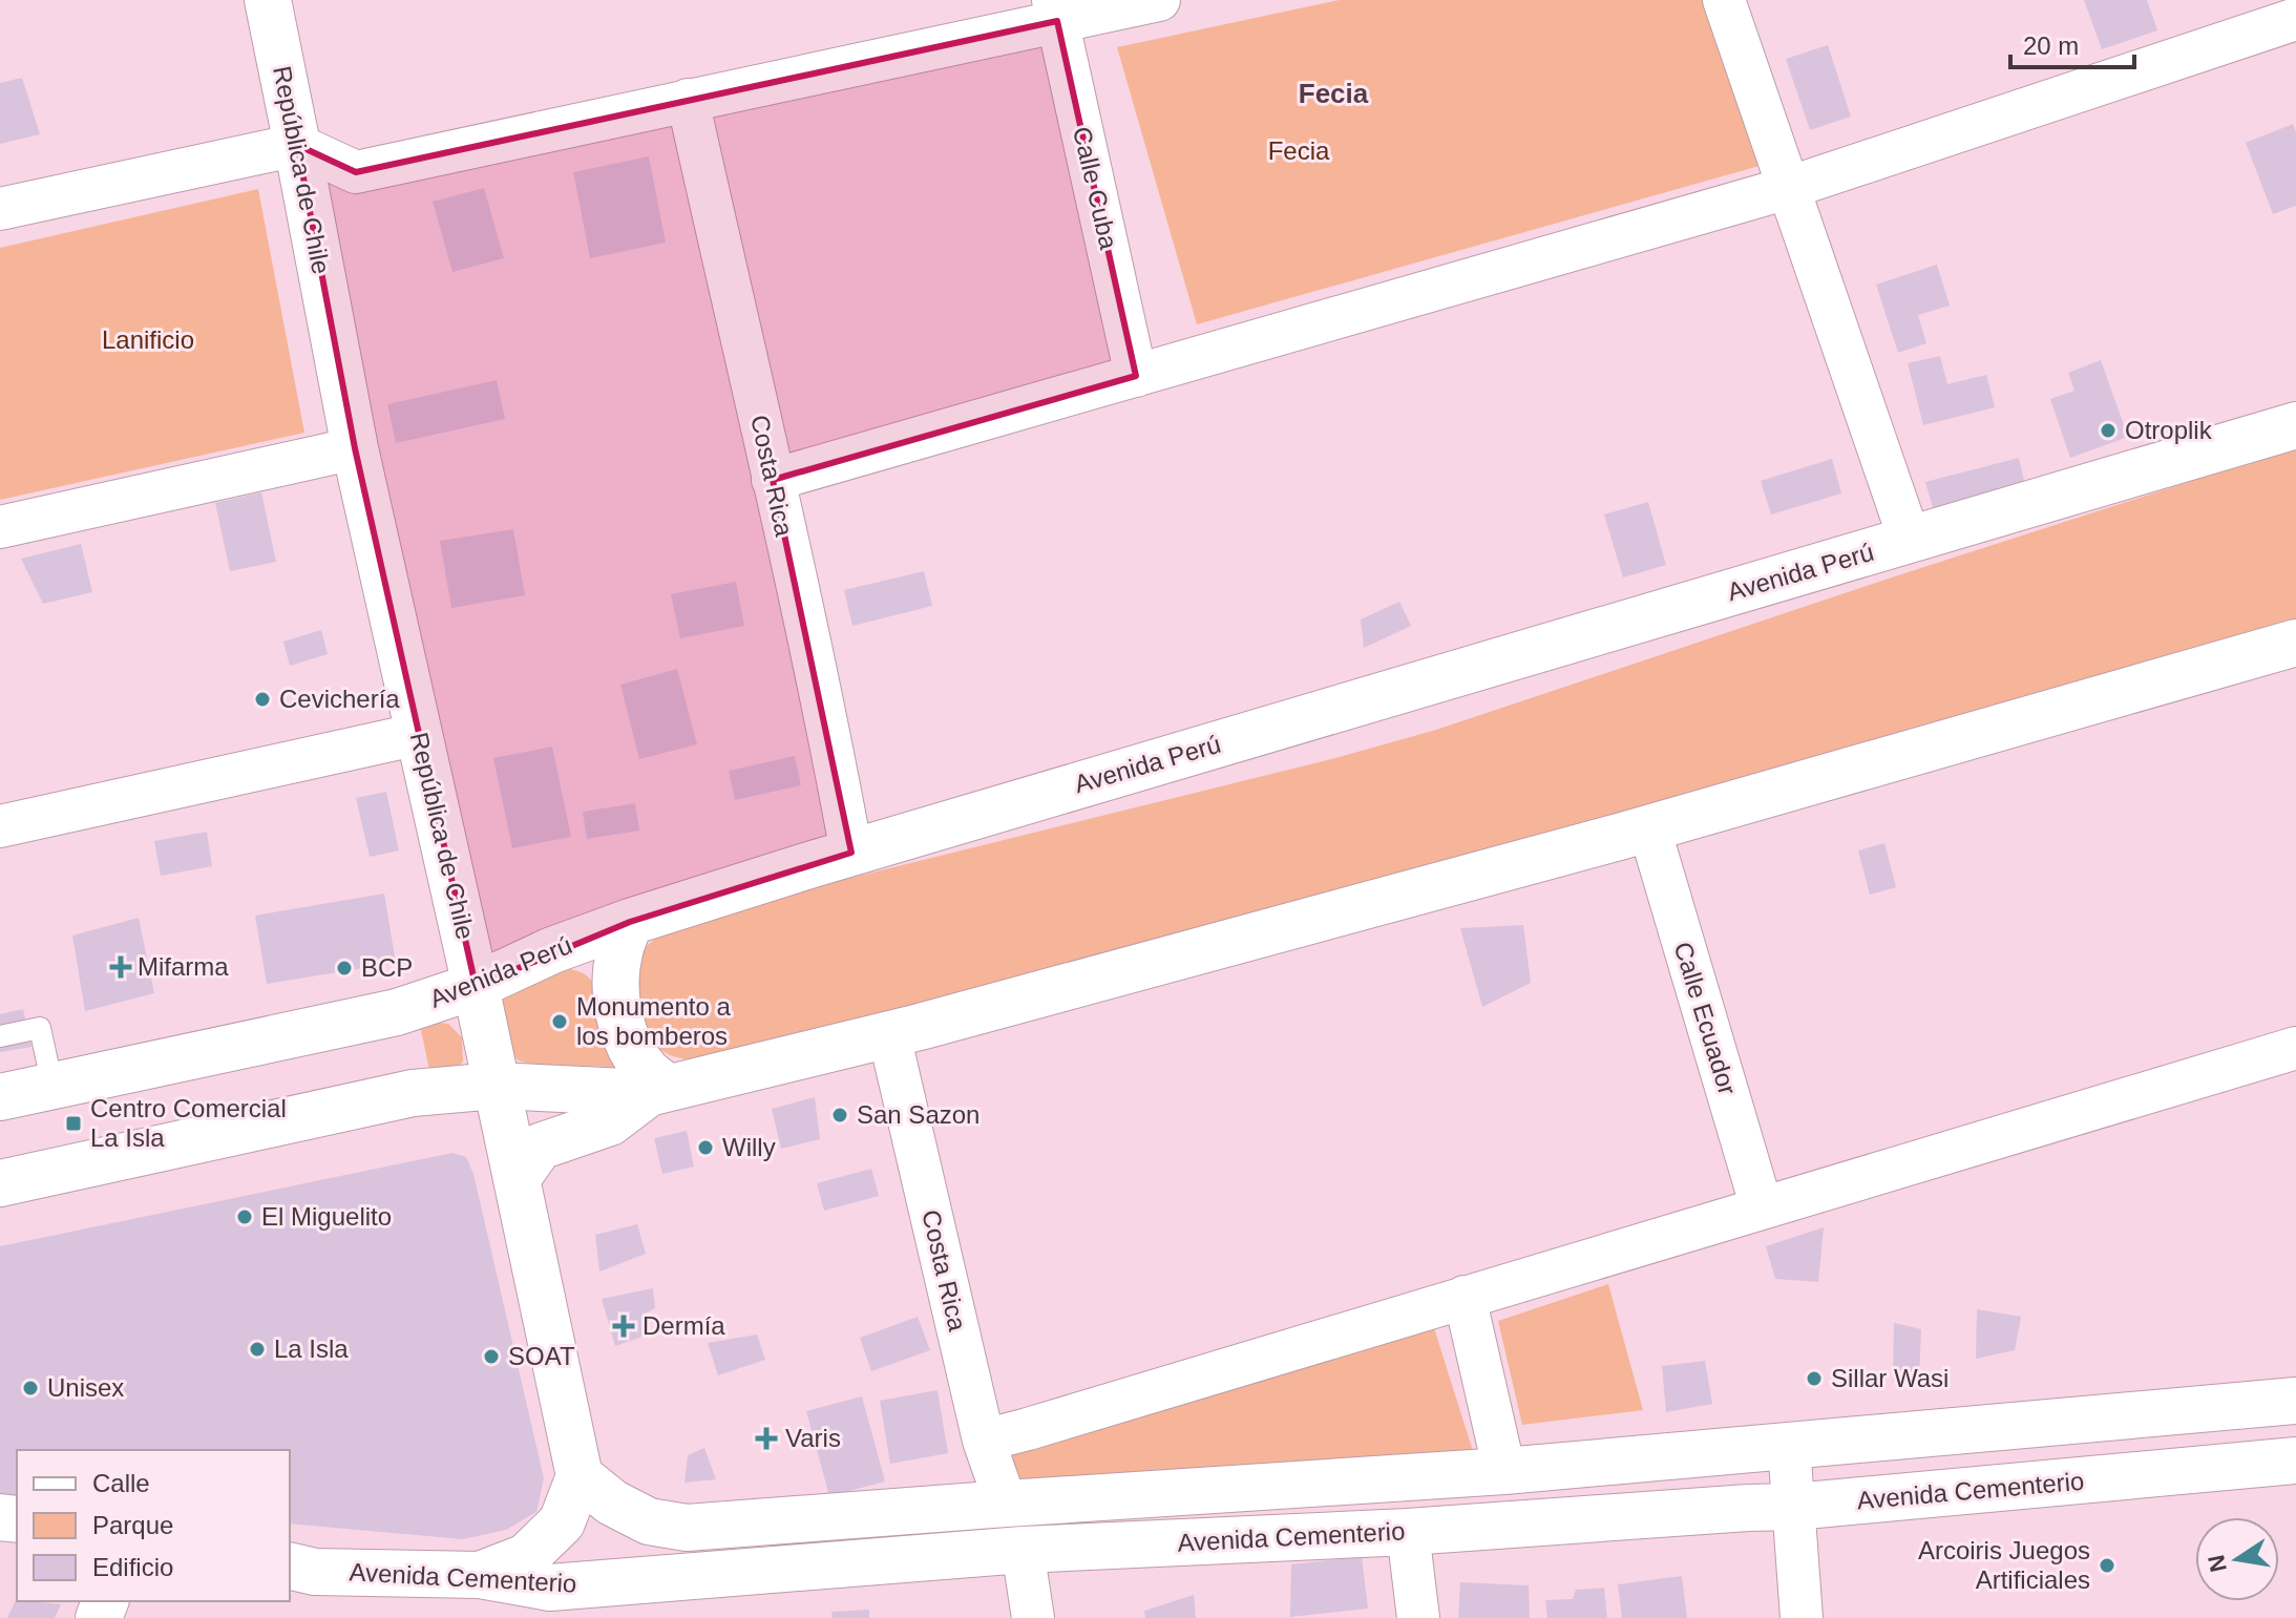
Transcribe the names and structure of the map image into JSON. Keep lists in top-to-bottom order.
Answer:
{
  "streets": {
    "main road": ["República de Chile", "Avenida Perú", "Avenida Cementerio"],
    "street": ["Calle Cuba", "Costa Rica", "Calle Ecuador"]
  },
  "crossings": [
    ["República de Chile", "Avenida Perú"],
    ["República de Chile", "Avenida Cementerio"],
    ["Costa Rica", "Avenida Perú"],
    ["Costa Rica", "Avenida Cementerio"]
  ],
  "districts": ["Fecia"],
  "parks": ["Fecia", "Lanificio"],
  "places": {
    "other": [
      "Otroplik",
      "Cevichería",
      "BCP",
      "Monumento a los bomberos",
      "San Sazon",
      "Willy",
      "El Miguelito",
      "La Isla",
      "SOAT",
      "Sillar Wasi",
      "Unisex",
      "Arcoiris Juegos Artificiales"
    ],
    "health": ["Mifarma", "Dermía", "Varis"],
    "transit": ["Centro Comercial La Isla"]
  },
  "legend": ["Calle", "Parque", "Edificio"],
  "scale_bar": "20 m",
  "north": "left"
}
